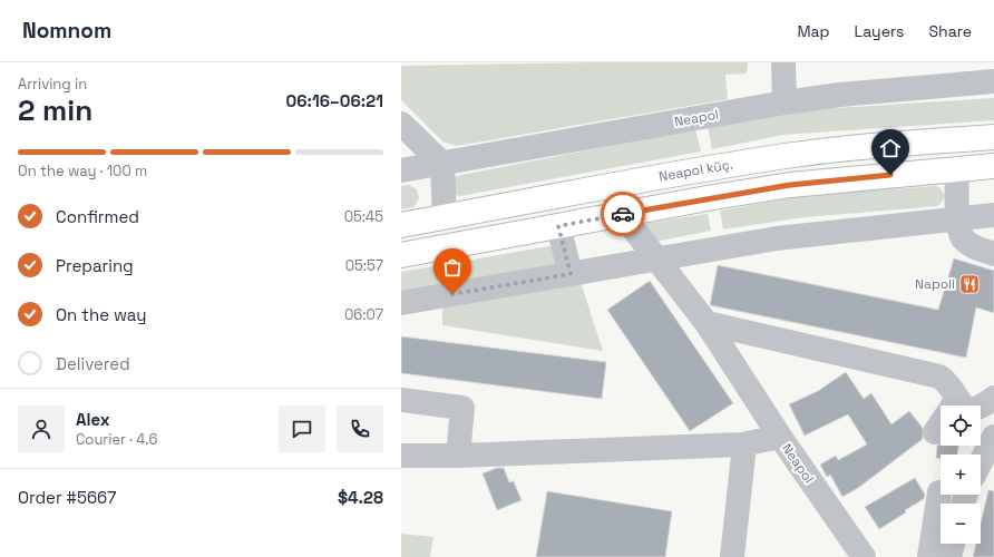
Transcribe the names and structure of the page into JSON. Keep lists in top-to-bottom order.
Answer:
{
  "streets": {
    "main road": ["Neapol küç."],
    "street": ["Neapol"]
  },
  "places": {
    "restaurant": ["Napoli"]
  },
  "page": {
    "header": "Nomnom",
    "nav": ["Map", "Layers", "Share"],
    "heading": ["2 min", "Arriving in", "06:16–06:21"],
    "panel": [
      "Alex",
      "Courier · 4.6",
      "Order #5667",
      "$4.28"
    ],
    "bar": "On the way · 100 m",
    "list": [
      ["Confirmed", "05:45"],
      ["Preparing", "05:57"],
      ["On the way", "06:07"],
      "Delivered"
    ],
    "map_buttons": ["+", "−"]
  }
}
